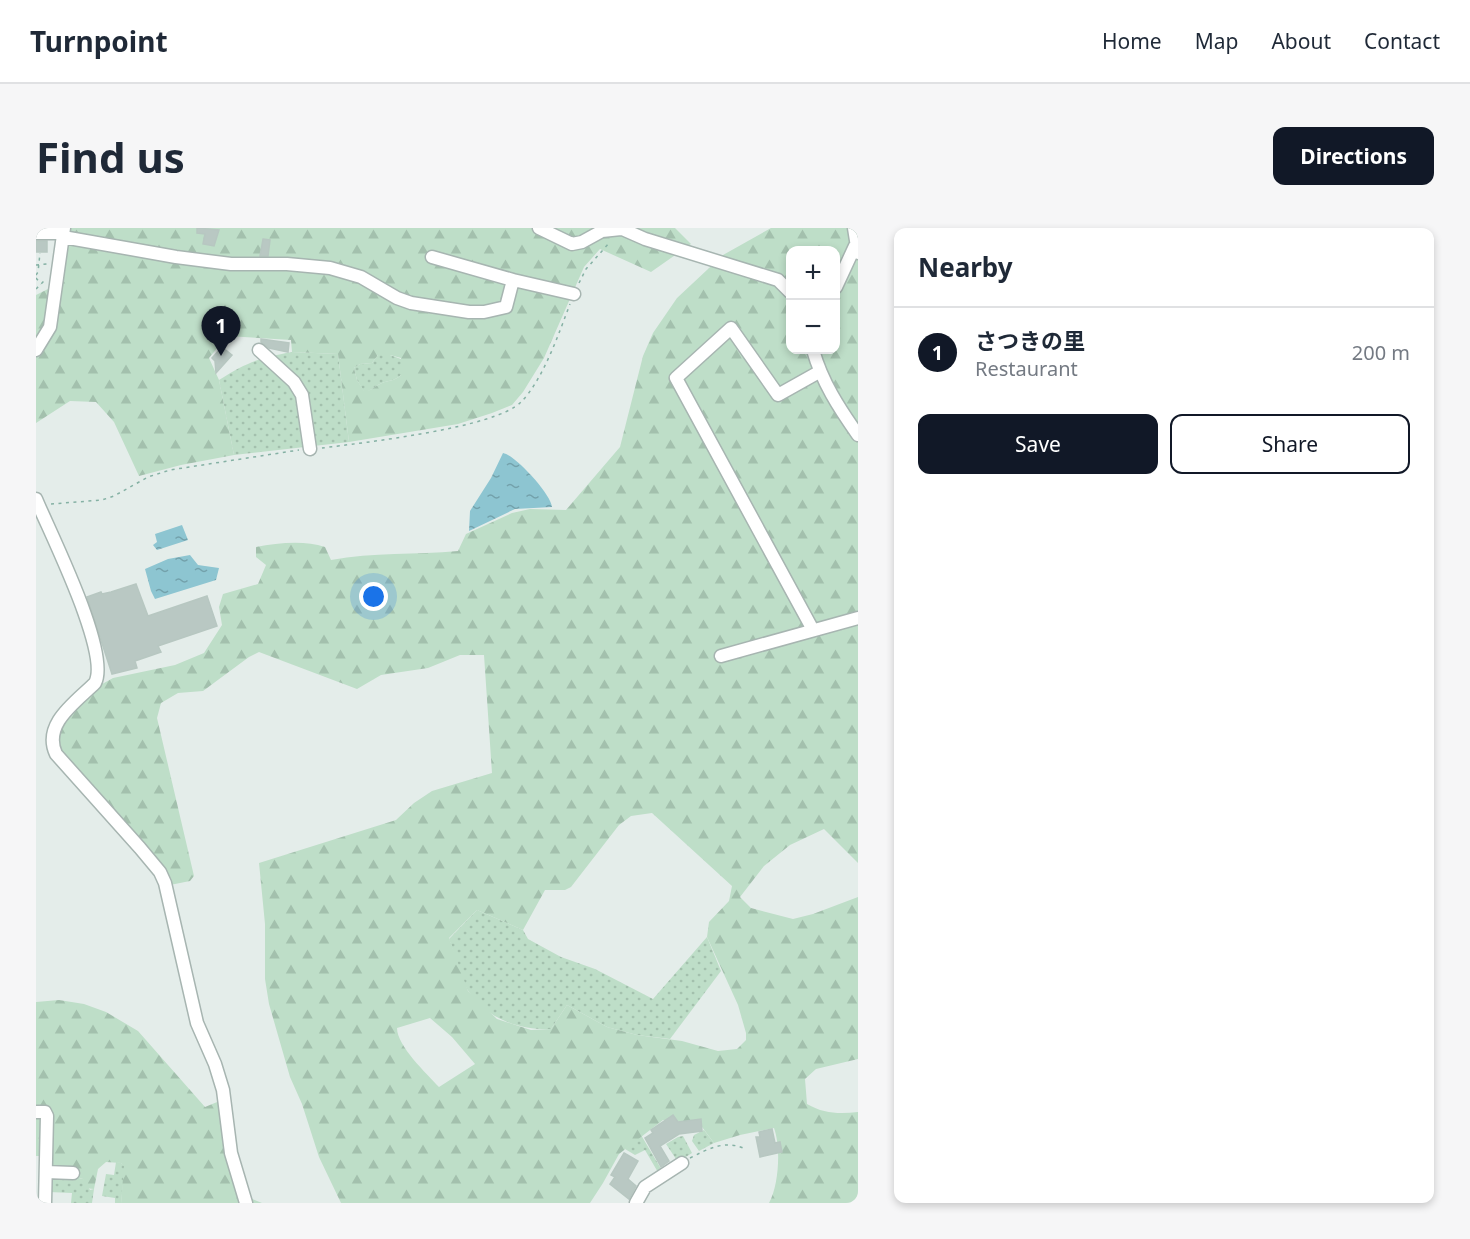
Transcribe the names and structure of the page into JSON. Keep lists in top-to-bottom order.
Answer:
{
  "page": {
    "header": "Turnpoint",
    "nav": [
      "Home",
      "Map",
      "About",
      "Contact"
    ],
    "buttons": [
      "Directions",
      ["Save", "Share"]
    ],
    "title": "Find us",
    "heading": "Nearby",
    "map_buttons": ["+", "−"],
    "pins": "1",
    "list": [
      {
        "mark": "1",
        "name": "さつきの里",
        "note": "Restaurant",
        "value": "200 m"
      }
    ]
  }
}
